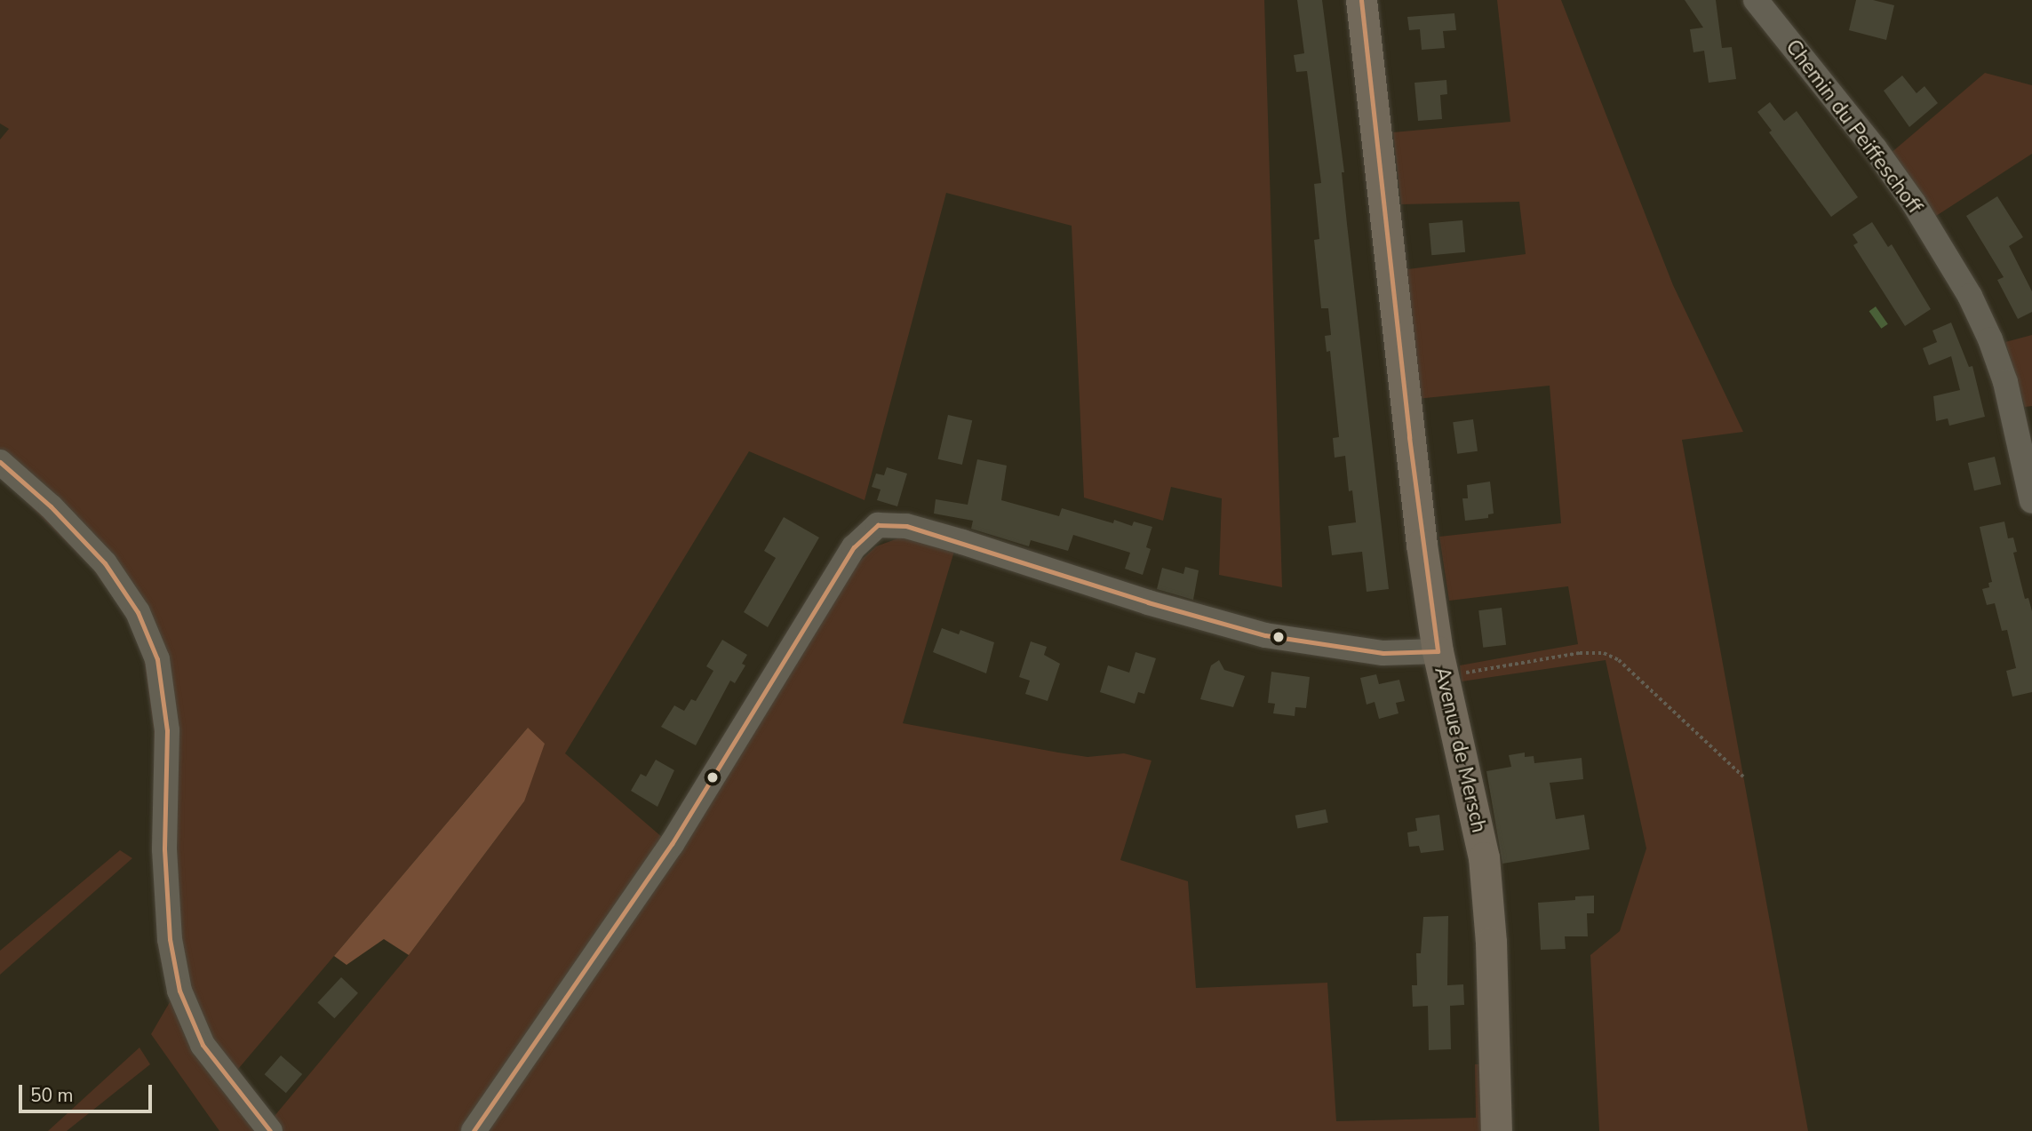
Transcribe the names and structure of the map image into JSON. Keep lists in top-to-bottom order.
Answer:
{
  "streets": {
    "main road": ["Avenue de Mersch"],
    "street": ["Chemin du Peiffeschoff"]
  },
  "scale_bar": "50 m"
}
